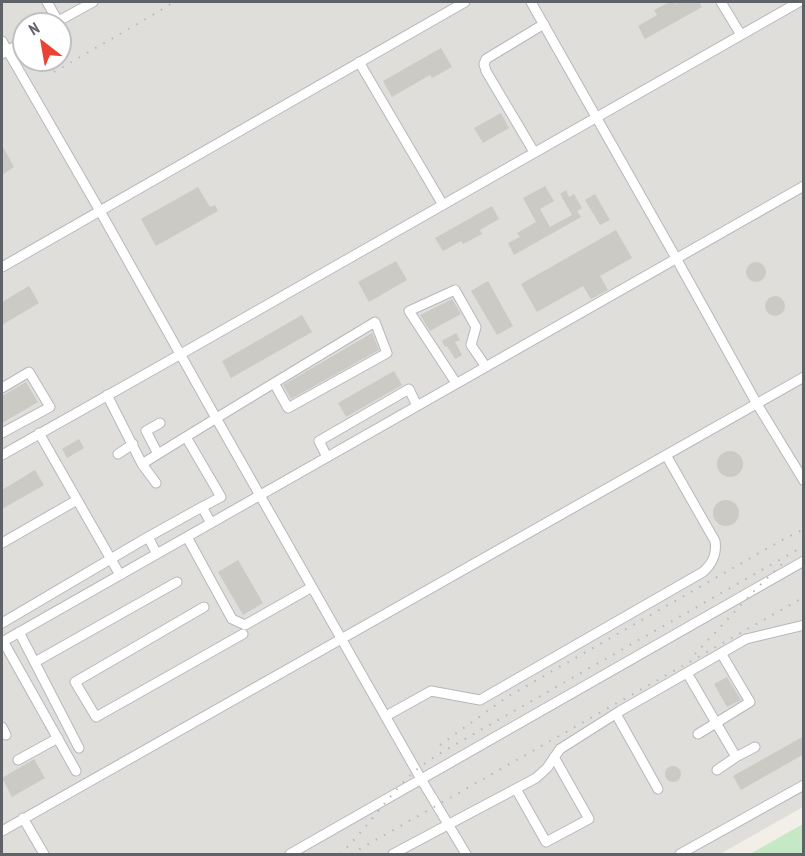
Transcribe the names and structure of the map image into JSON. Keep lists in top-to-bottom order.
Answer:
{
  "north": "top left"
}
